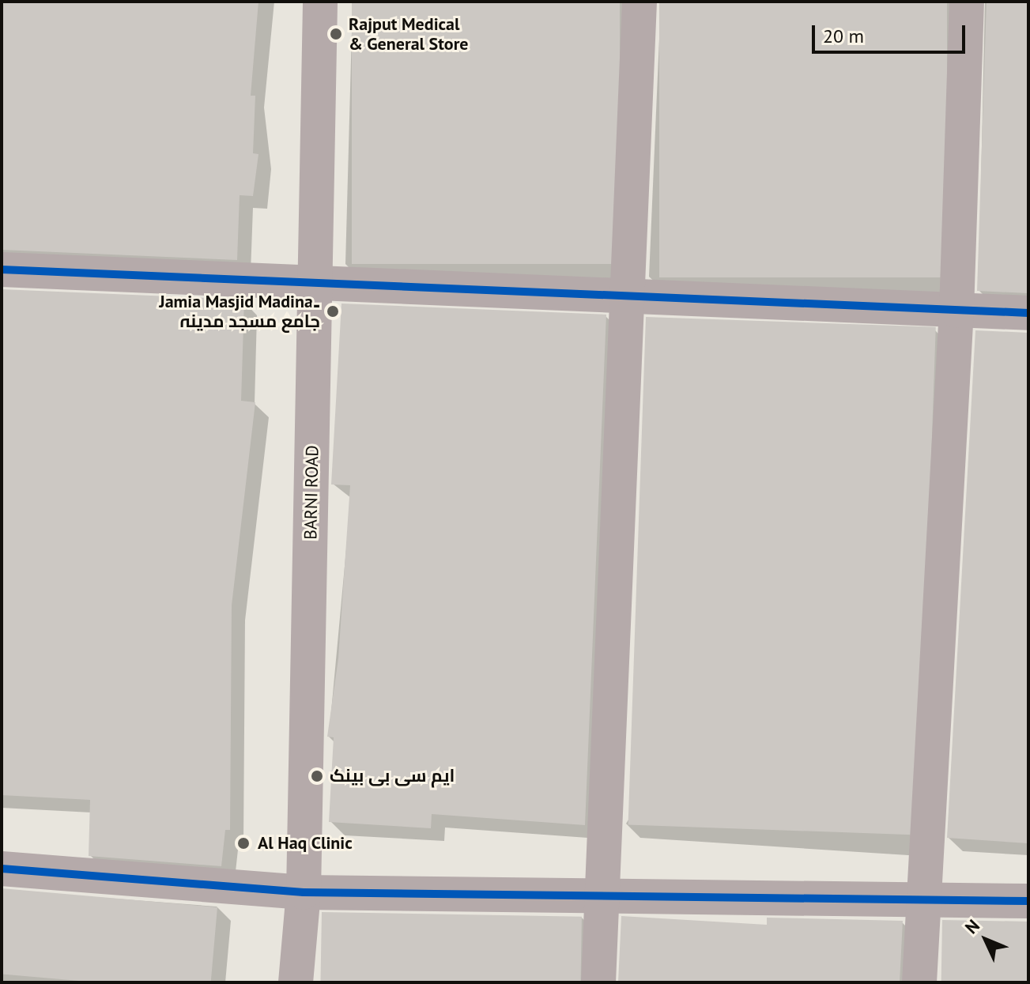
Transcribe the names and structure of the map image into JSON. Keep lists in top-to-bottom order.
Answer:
{
  "streets": {
    "street": ["BARNI ROAD"]
  },
  "places": [
    "Rajput Medical & General Store",
    "Jamia Masjid Madina۔ جامع مسجد مدینہ",
    "ایم سی بی بینک",
    "Al Haq Clinic"
  ],
  "scale_bar": "20 m",
  "north": "top left"
}
